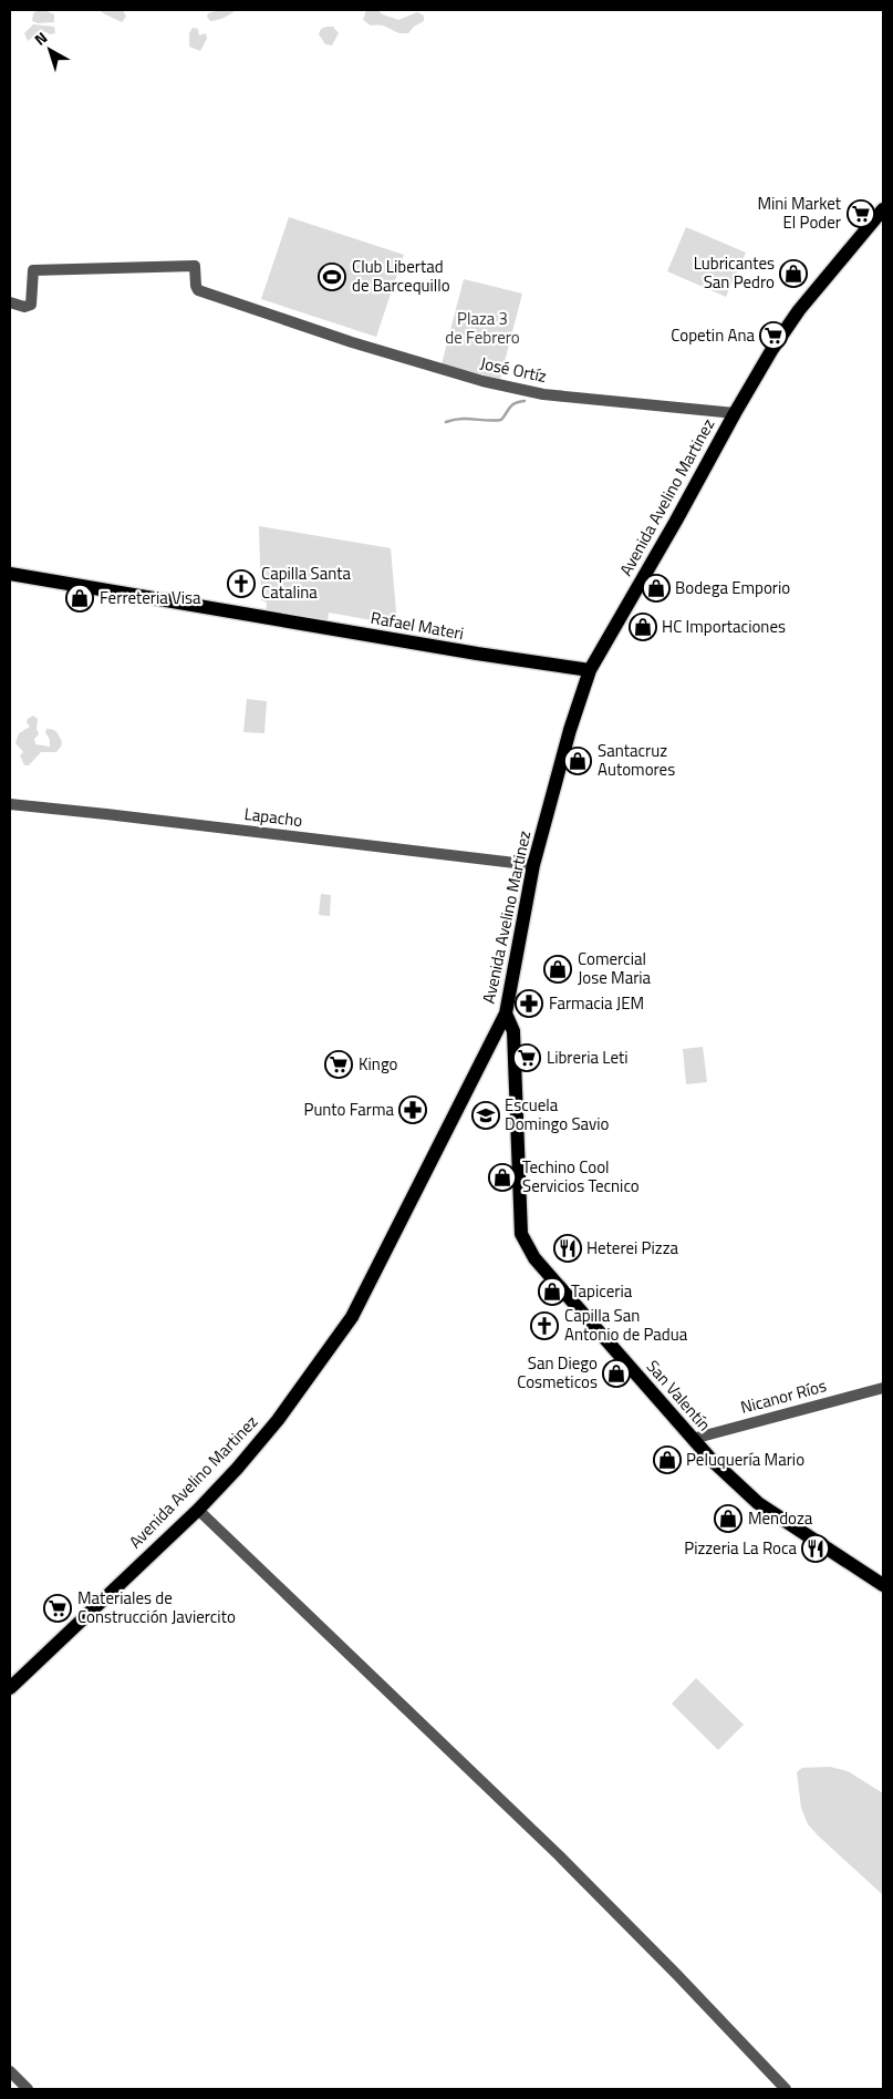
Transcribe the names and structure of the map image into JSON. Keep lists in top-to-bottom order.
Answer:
{
  "streets": {
    "main road": ["Avenida Avelino Martinez", "Rafael Materi", "San Valentín"],
    "street": ["José Ortíz", "Lapacho", "Nicanor Ríos"]
  },
  "crossings": [
    ["José Ortíz", "Avenida Avelino Martinez"],
    ["Avenida Avelino Martinez", "Rafael Materi"],
    ["Avenida Avelino Martinez", "Lapacho"],
    ["Avenida Avelino Martinez", "San Valentín"],
    ["San Valentín", "Nicanor Ríos"]
  ],
  "parks": ["Plaza 3 de Febrero"],
  "places": {
    "supermarket": [
      "Mini Market El Poder",
      "Copetin Ana",
      "Libreria Leti",
      "Kingo",
      "Materiales de Construcción Javiercito"
    ],
    "shop": [
      "Lubricantes San Pedro",
      "Bodega Emporio",
      "Ferreteria Visa",
      "HC Importaciones",
      "Santacruz Automores",
      "Comercial Jose Maria",
      "Techino Cool Servicios Tecnico",
      "Tapiceria",
      "San Diego Cosmeticos",
      "Peluquería Mario",
      "Mendoza"
    ],
    "sports": ["Club Libertad de Barcequillo"],
    "church": ["Capilla Santa Catalina", "Capilla San Antonio de Padua"],
    "pharmacy": ["Farmacia JEM", "Punto Farma"],
    "school or university": ["Escuela Domingo Savio"],
    "restaurant": ["Heterei Pizza", "Pizzeria La Roca"]
  },
  "north": "top left"
}
